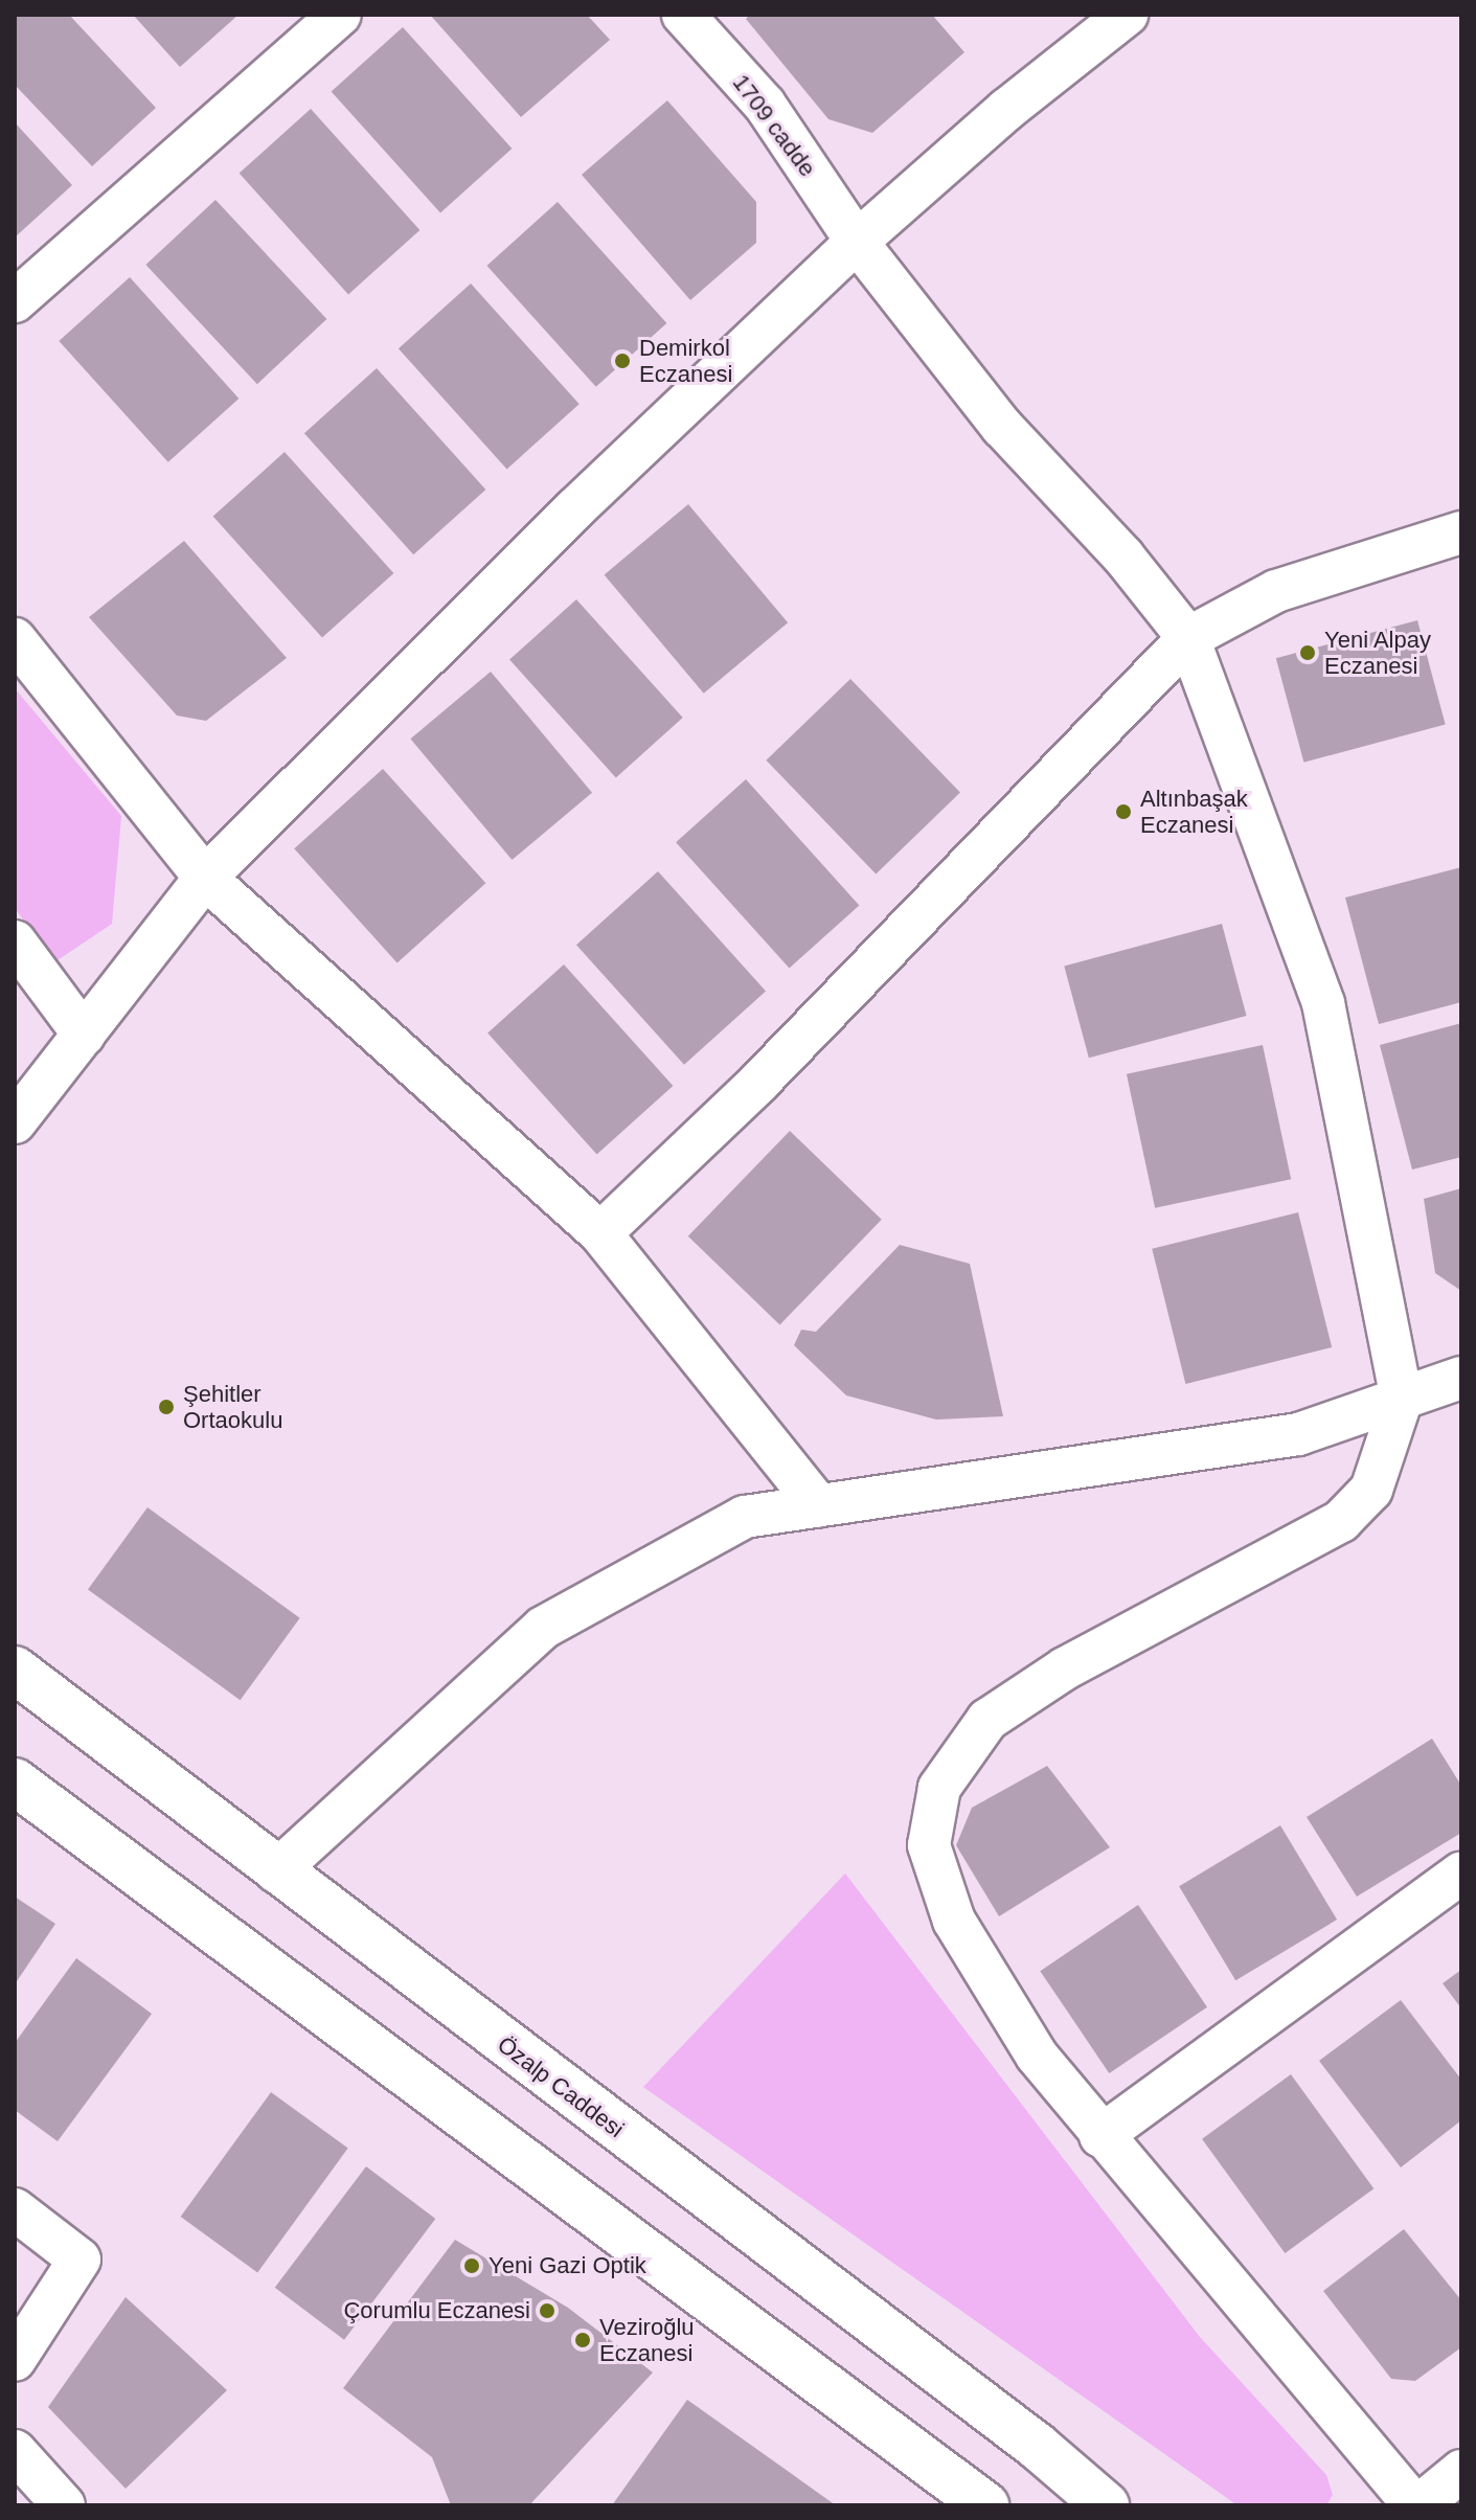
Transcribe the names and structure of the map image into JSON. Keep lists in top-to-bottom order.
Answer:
{
  "streets": {
    "main road": ["Özalp Caddesi"],
    "street": ["1709 cadde"]
  },
  "places": [
    "Demirkol Eczanesi",
    "Yeni Alpay Eczanesi",
    "Altınbaşak Eczanesi",
    "Şehitler Ortaokulu",
    "Yeni Gazi Optik",
    "Çorumlu Eczanesi",
    "Veziroğlu Eczanesi"
  ]
}
